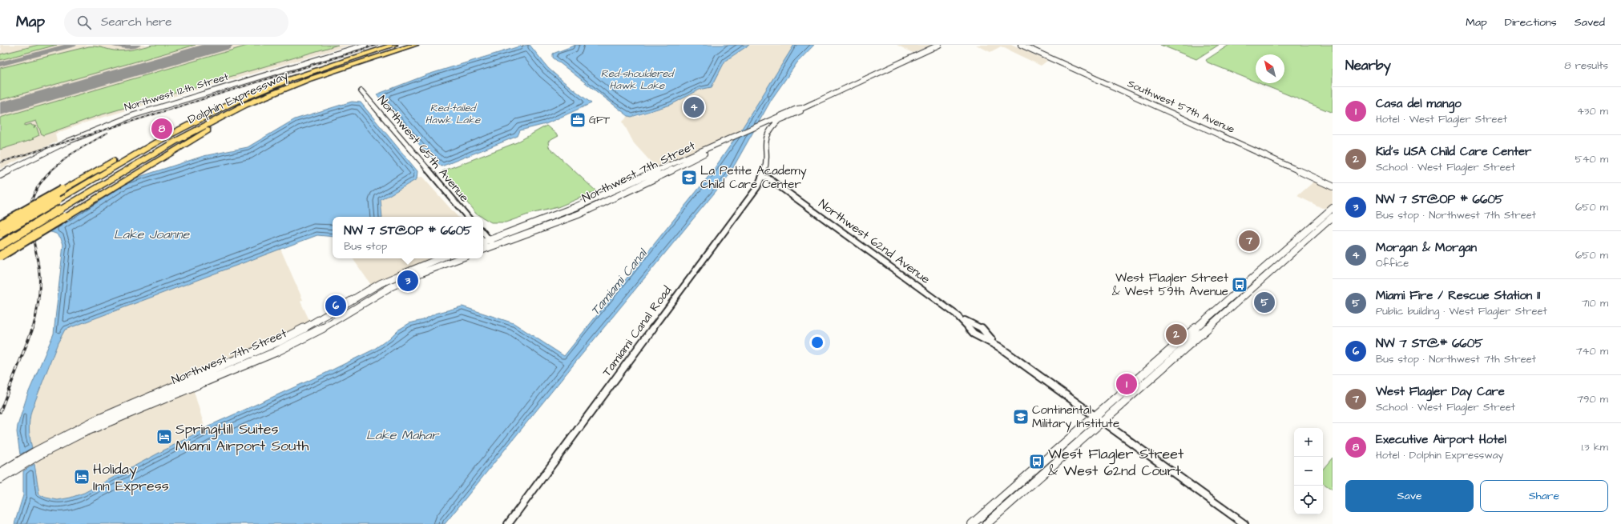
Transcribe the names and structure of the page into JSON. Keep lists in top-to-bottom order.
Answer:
{
  "streets": {
    "highway": ["Dolphin Expressway"],
    "main road": ["Northwest 12th Street", "Southwest 57th Avenue", "Northwest 7th Street"],
    "street": ["Northwest 65th Avenue", "Northwest 62nd Avenue", "Tamiami Canal Road"]
  },
  "crossings": [
    ["Northwest 7th Street", "Tamiami Canal Road"],
    ["Northwest 62nd Avenue", "Tamiami Canal Road"]
  ],
  "water": [
    "Red-shouldered Hawk Lake",
    "Red-tailed Hawk Lake",
    "Lake Joanne",
    "Tamiami Canal",
    "Lake Mahar"
  ],
  "places": {
    "office": ["GFT"],
    "school or university": ["La Petite Academy Child Care Center", "Continental Military Institute"],
    "bus stop": ["West Flagler Street & West 59th Avenue", "West Flagler Street & West 62nd Court"],
    "hotel": ["SpringHill Suites Miami Airport South", "Holiday Inn Express"]
  },
  "north": "top left",
  "page": {
    "header": "Map",
    "search": "Search here",
    "nav": ["Map", "Directions", "Saved"],
    "heading": ["Nearby", "8 results"],
    "list": [
      {
        "mark": "1",
        "name": "Casa del mango",
        "note": "Hotel · West Flagler Street",
        "value": "430 m"
      },
      {
        "mark": "2",
        "name": "Kid's USA Child Care Center",
        "note": "School · West Flagler Street",
        "value": "540 m"
      },
      {
        "mark": "3",
        "name": "NW 7 ST@OP # 6605",
        "note": "Bus stop · Northwest 7th Street",
        "value": "650 m"
      },
      {
        "mark": "4",
        "name": "Morgan & Morgan",
        "note": "Office",
        "value": "650 m"
      },
      {
        "mark": "5",
        "name": "Miami Fire / Rescue Station 11",
        "note": "Public building · West Flagler Street",
        "value": "710 m"
      },
      {
        "mark": "6",
        "name": "NW 7 ST@# 6605",
        "note": "Bus stop · Northwest 7th Street",
        "value": "740 m"
      },
      {
        "mark": "7",
        "name": "West Flagler Day Care",
        "note": "School · West Flagler Street",
        "value": "790 m"
      },
      {
        "mark": "8",
        "name": "Executive Airport Hotel",
        "note": "Hotel · Dolphin Expressway",
        "value": "1.3 km"
      }
    ],
    "pins": [
      "4",
      "8",
      "7",
      "3",
      "5",
      "6",
      "2",
      "1"
    ],
    "popup": ["NW 7 ST@OP # 6605", "Bus stop"],
    "map_buttons": ["+", "−"],
    "buttons": ["Save", "Share"]
  }
}
